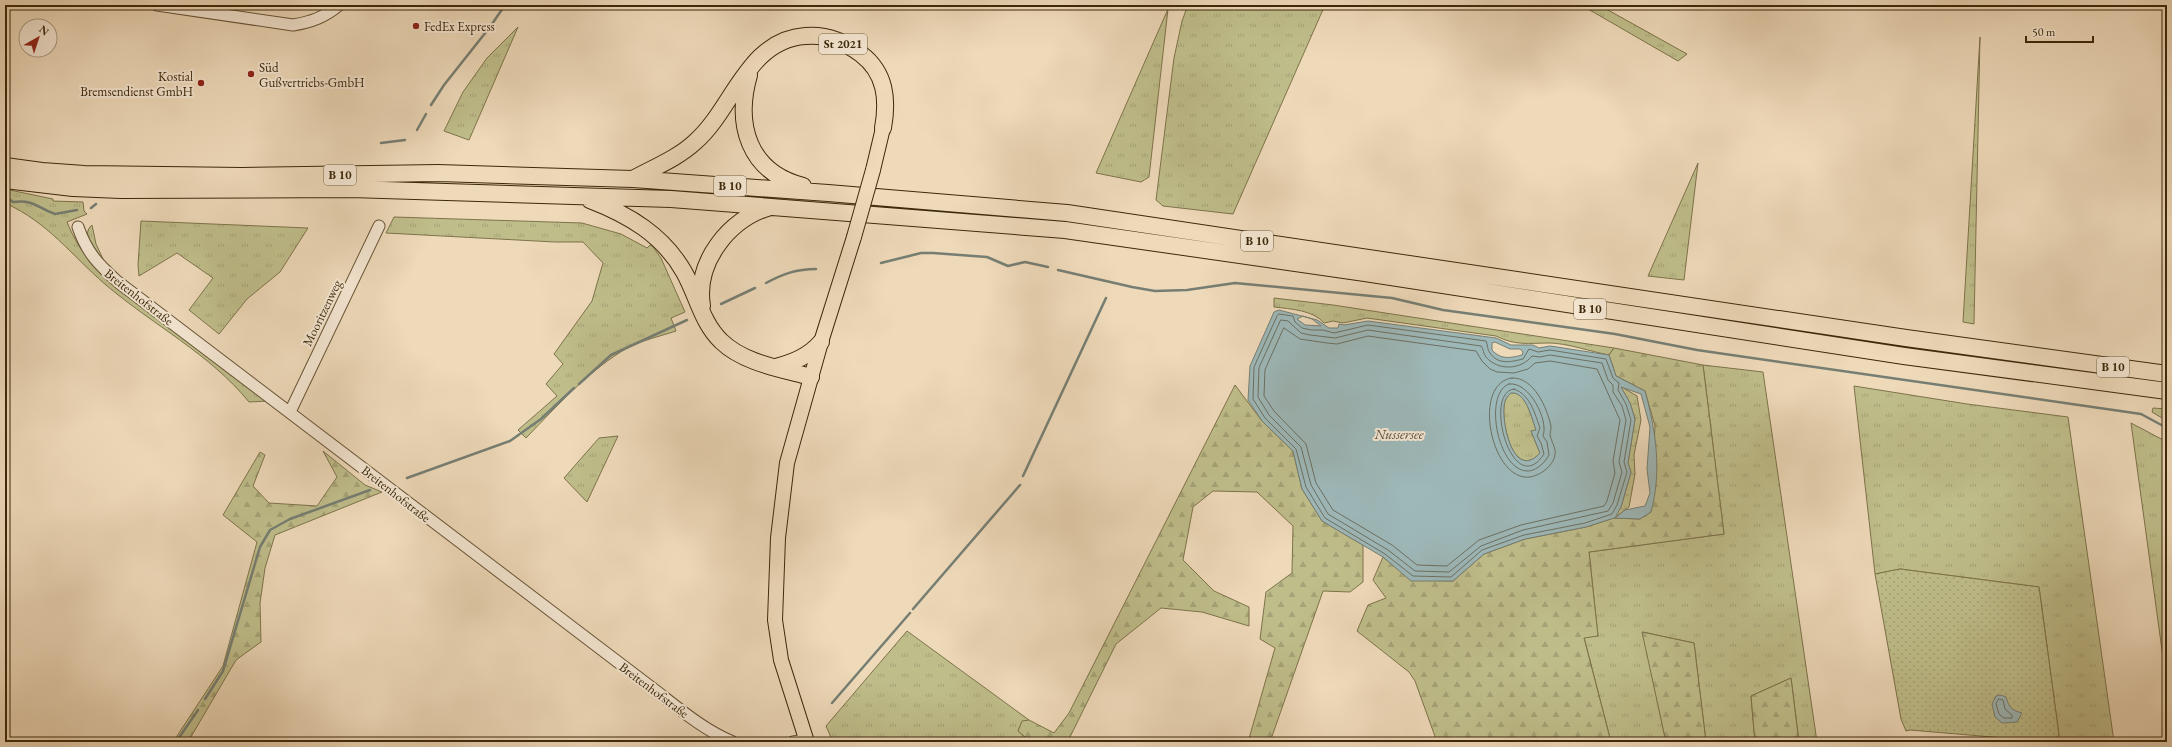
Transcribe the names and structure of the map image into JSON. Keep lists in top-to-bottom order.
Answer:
{
  "streets": {
    "highway": ["St 2021", "B 10"],
    "street": ["Breitenhofstraße", "Mooritzenweg"]
  },
  "crossings": [
    ["Breitenhofstraße", "Mooritzenweg"]
  ],
  "water": ["Nussersee"],
  "places": ["FedEx Express", "Süd Gußvertriebs-GmbH", "Kostial Bremsendienst GmbH"],
  "scale_bar": "50 m",
  "north": "top right"
}
